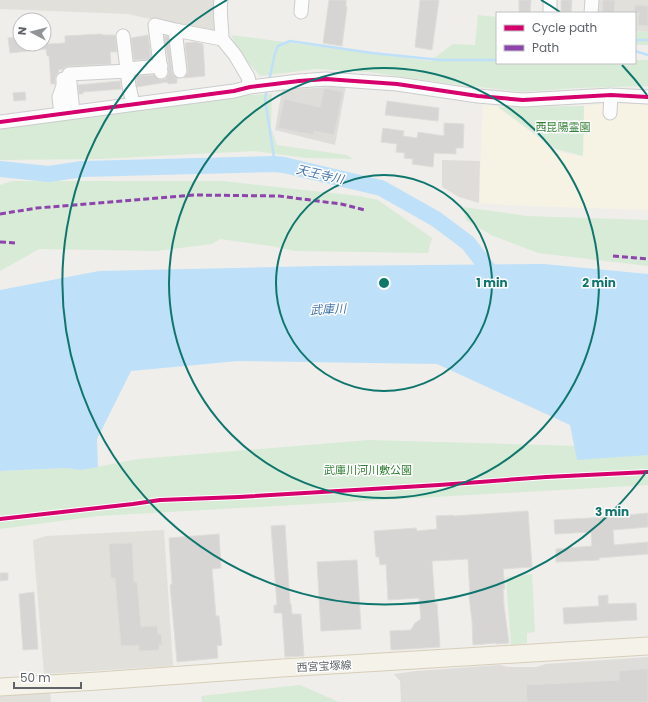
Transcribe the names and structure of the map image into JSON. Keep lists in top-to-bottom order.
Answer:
{
  "streets": {
    "main road": ["西宮宝塚線"]
  },
  "water": ["天王寺川", "武庫川"],
  "parks": ["西昆陽霊園", "武庫川河川敷公園"],
  "legend": ["Cycle path", "Path"],
  "scale_bar": "50 m",
  "north": "left",
  "rings": ["1 min", "2 min", "3 min"]
}
